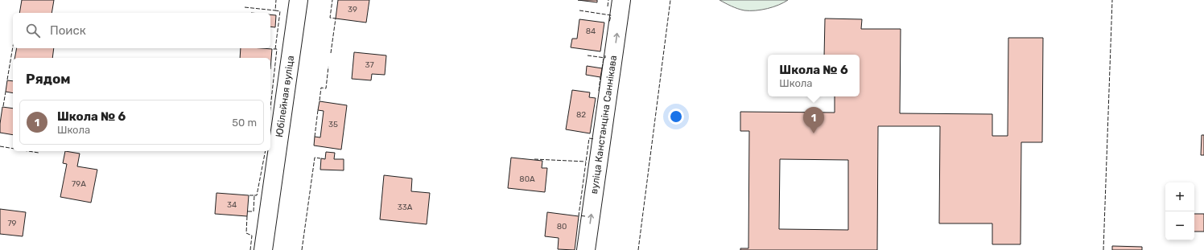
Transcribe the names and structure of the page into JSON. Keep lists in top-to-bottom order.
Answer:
{
  "streets": {
    "street": ["Юбілейная вуліца", "вуліца Канстанціна Саннікава"]
  },
  "one_way": ["вуліца Канстанціна Саннікава"],
  "house_numbers": [
    "39",
    "84",
    "37",
    "82",
    "35",
    "80А",
    "79А",
    "34",
    "33А",
    "79",
    "80"
  ],
  "page": {
    "search": "Поиск",
    "popup": ["Школа № 6", "Школа"],
    "heading": "Рядом",
    "list": [
      {
        "mark": "1",
        "name": "Школа № 6",
        "note": "Школа",
        "value": "50 m"
      }
    ],
    "pins": "1",
    "map_buttons": ["+", "−"]
  }
}
